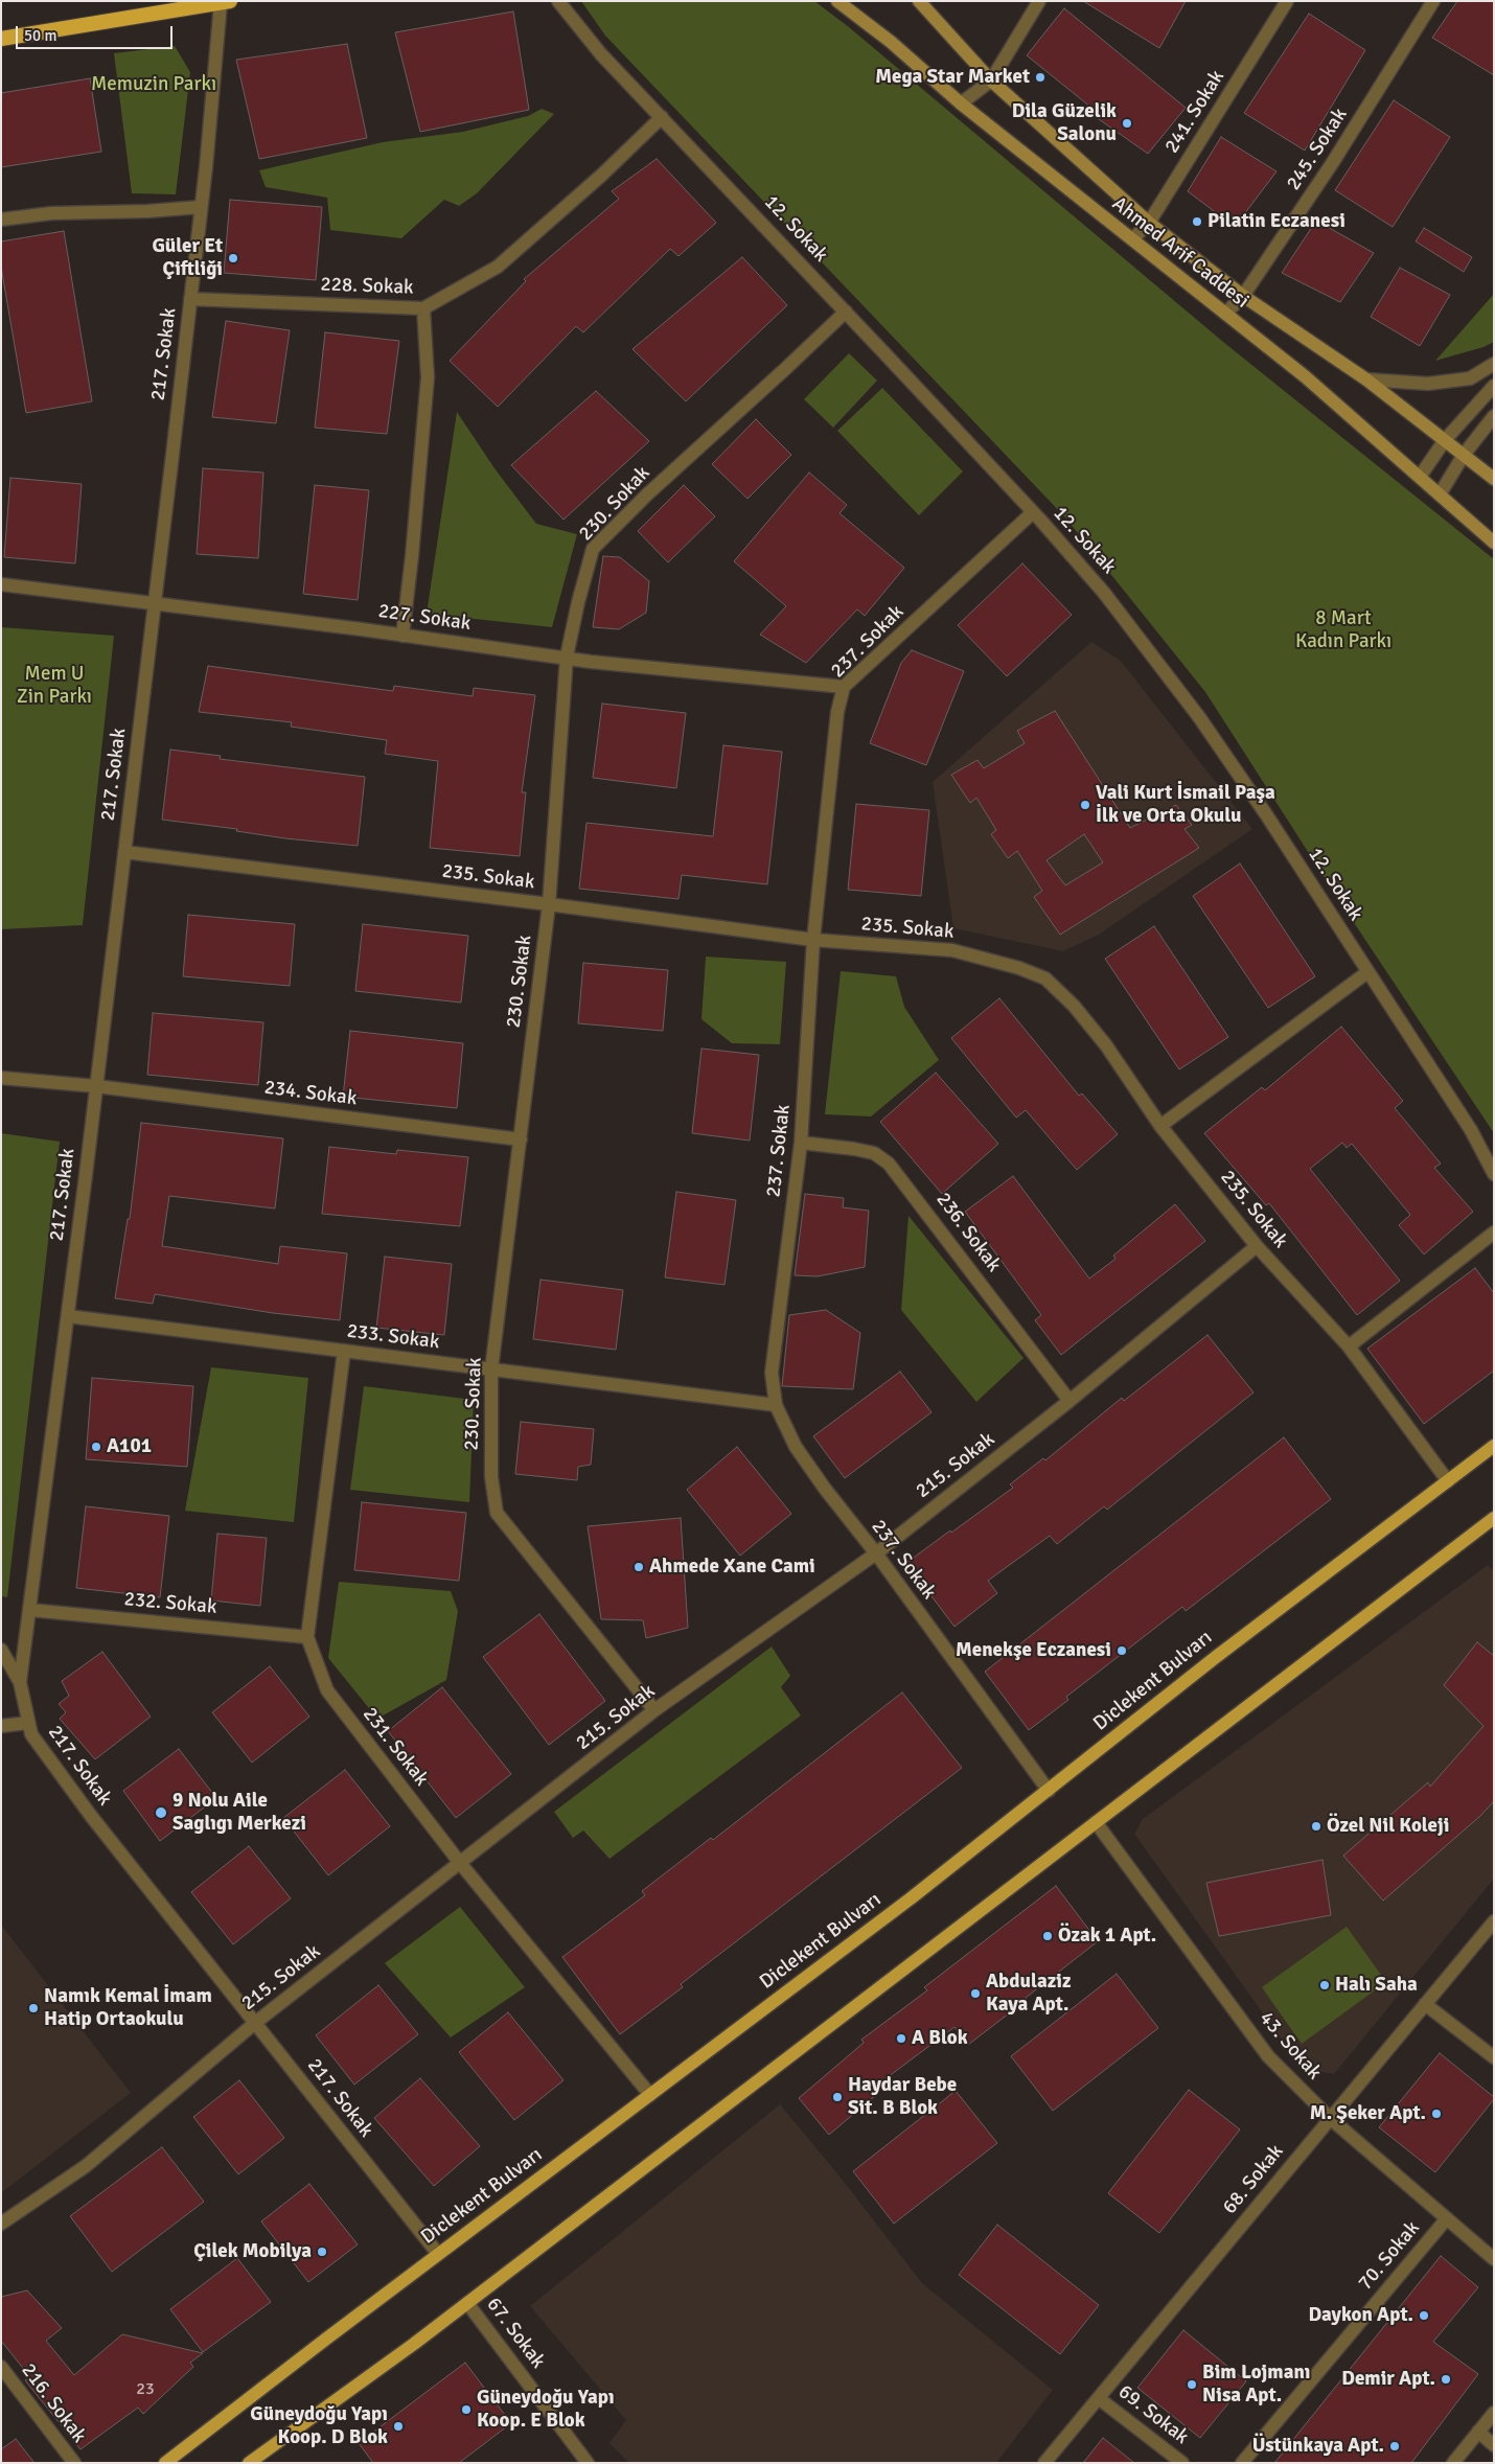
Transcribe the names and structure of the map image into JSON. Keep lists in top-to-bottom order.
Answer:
{
  "streets": {
    "main road": ["Ahmed Arif Caddesi", "Diclekent Bulvarı"],
    "street": [
      "241. Sokak",
      "245. Sokak",
      "12. Sokak",
      "228. Sokak",
      "217. Sokak",
      "230. Sokak",
      "227. Sokak",
      "237. Sokak",
      "235. Sokak",
      "234. Sokak",
      "236. Sokak",
      "233. Sokak",
      "215. Sokak",
      "232. Sokak",
      "231. Sokak",
      "43. Sokak",
      "68. Sokak",
      "70. Sokak",
      "67. Sokak",
      "216. Sokak",
      "69. Sokak"
    ]
  },
  "crossings": [
    ["241. Sokak", "Ahmed Arif Caddesi"],
    ["245. Sokak", "Ahmed Arif Caddesi"],
    ["12. Sokak", "228. Sokak"],
    ["12. Sokak", "230. Sokak"],
    ["12. Sokak", "237. Sokak"],
    ["228. Sokak", "217. Sokak"],
    ["217. Sokak", "227. Sokak"],
    ["217. Sokak", "235. Sokak"],
    ["217. Sokak", "234. Sokak"],
    ["217. Sokak", "233. Sokak"],
    ["217. Sokak", "215. Sokak"],
    ["217. Sokak", "232. Sokak"],
    ["217. Sokak", "Diclekent Bulvarı"],
    ["230. Sokak", "227. Sokak"],
    ["230. Sokak", "235. Sokak"],
    ["230. Sokak", "234. Sokak"],
    ["230. Sokak", "233. Sokak"],
    ["230. Sokak", "215. Sokak"],
    ["227. Sokak", "237. Sokak"],
    ["237. Sokak", "235. Sokak"],
    ["237. Sokak", "236. Sokak"],
    ["237. Sokak", "233. Sokak"],
    ["237. Sokak", "215. Sokak"],
    ["237. Sokak", "Diclekent Bulvarı"],
    ["235. Sokak", "215. Sokak"],
    ["235. Sokak", "Diclekent Bulvarı"],
    ["236. Sokak", "215. Sokak"],
    ["233. Sokak", "231. Sokak"],
    ["215. Sokak", "231. Sokak"],
    ["232. Sokak", "231. Sokak"],
    ["Diclekent Bulvarı", "231. Sokak"],
    ["43. Sokak", "68. Sokak"],
    ["43. Sokak", "70. Sokak"],
    ["68. Sokak", "69. Sokak"]
  ],
  "parks": ["Memuzin Parkı", "8 Mart Kadın Parkı", "Mem U Zin Parkı"],
  "places": [
    "Mega Star Market",
    "Dila Güzelik Salonu",
    "Pilatin Eczanesi",
    "Güler Et Çiftliği",
    "Vali Kurt İsmail Paşa İlk ve Orta Okulu",
    "A101",
    "Ahmede Xane Cami",
    "Menekşe Eczanesi",
    "9 Nolu Aile Saglıgı Merkezi",
    "Özel Nil Koleji",
    "Özak 1 Apt.",
    "Halı Saha",
    "Abdulaziz Kaya Apt.",
    "Namık Kemal İmam Hatip Ortaokulu",
    "A Blok",
    "Haydar Bebe Sit. B Blok",
    "M. Şeker Apt.",
    "Çilek Mobilya",
    "Daykon Apt.",
    "Demir Apt.",
    "Bim Lojmanı Nisa Apt.",
    "Güneydoğu Yapı Koop. E Blok",
    "Güneydoğu Yapı Koop. D Blok",
    "Üstünkaya Apt."
  ],
  "house_numbers": ["23"],
  "scale_bar": "50 m"
}
